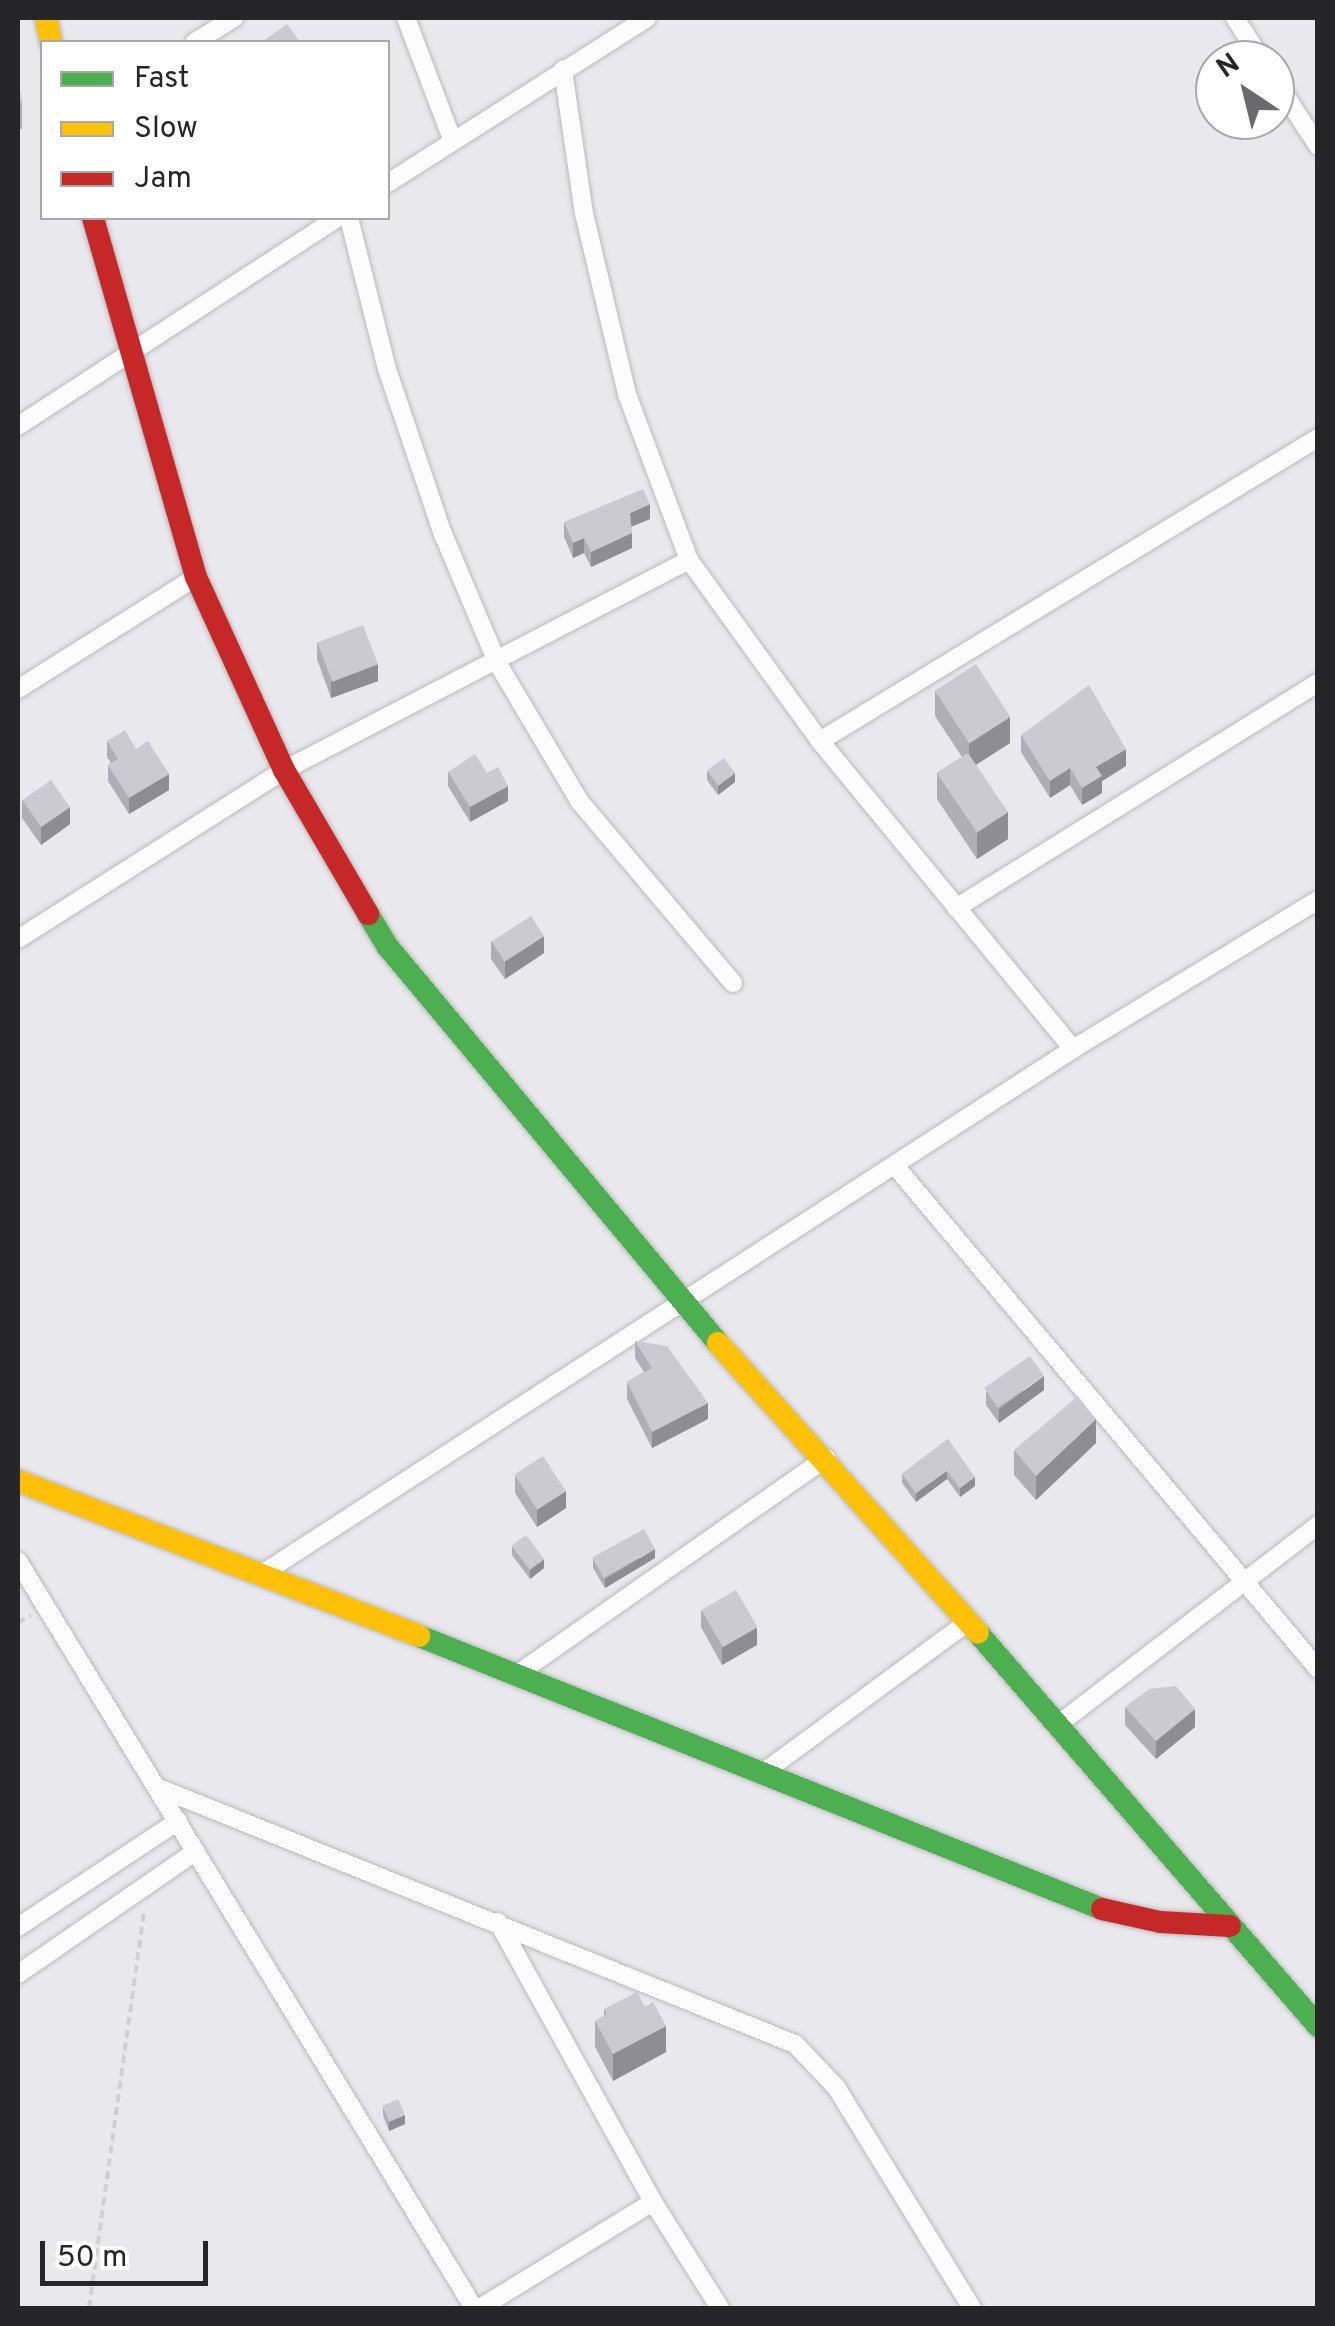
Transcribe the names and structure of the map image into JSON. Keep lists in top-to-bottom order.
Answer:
{
  "legend": ["Fast", "Slow", "Jam"],
  "scale_bar": "50 m",
  "north": "top left"
}
